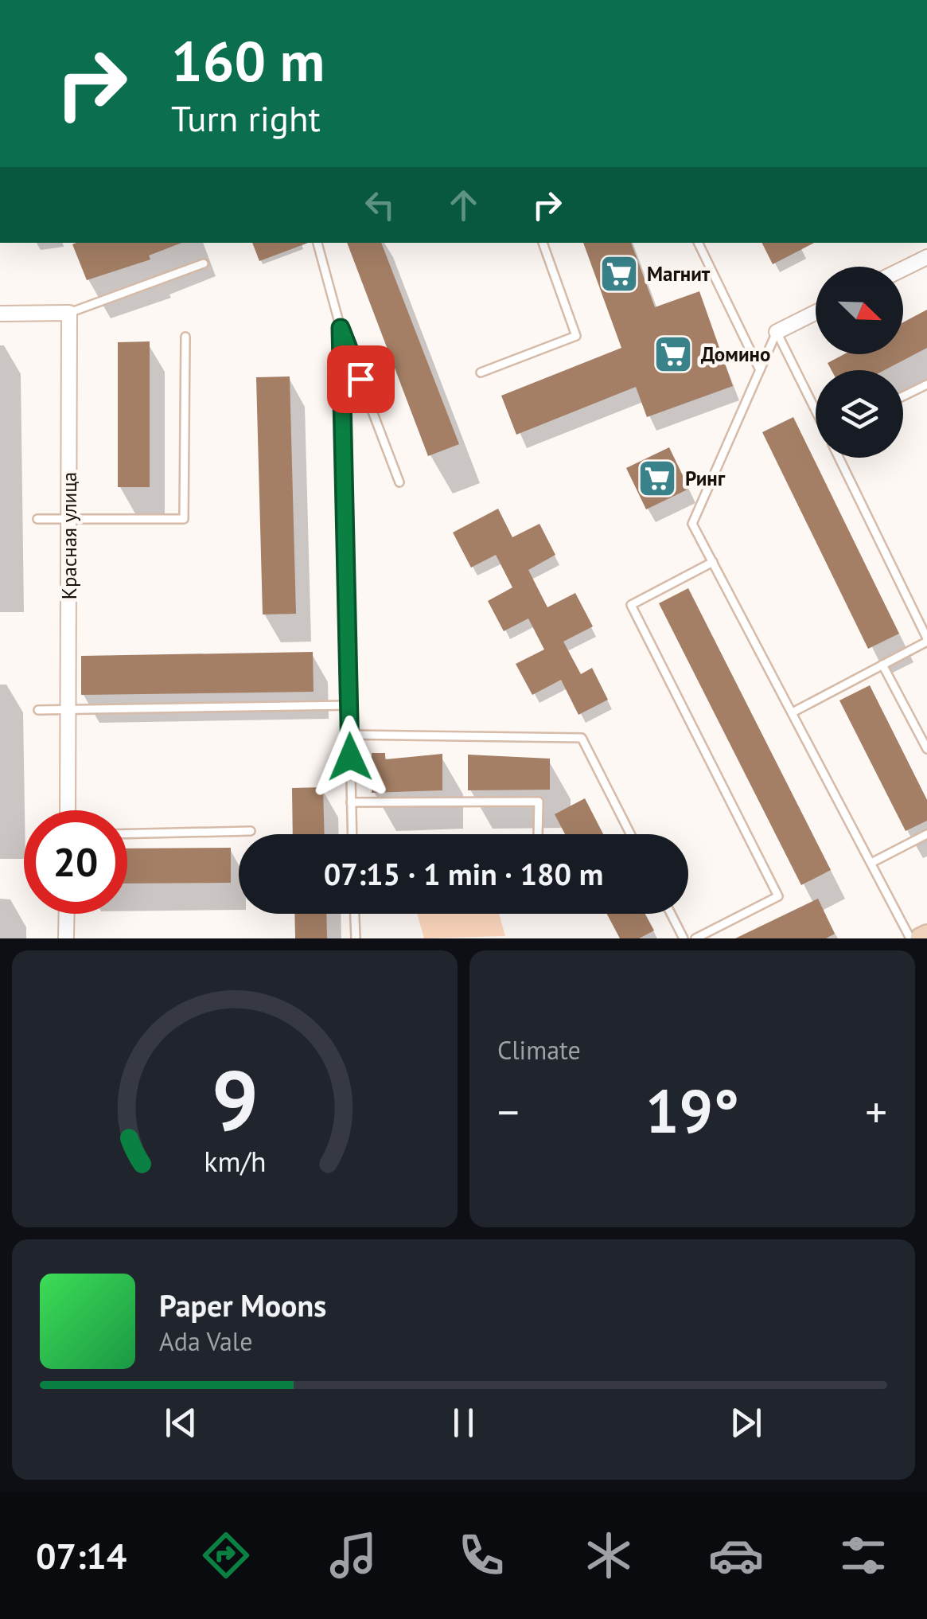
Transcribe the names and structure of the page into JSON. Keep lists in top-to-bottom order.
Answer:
{
  "streets": {
    "street": ["Красная улица"]
  },
  "places": {
    "supermarket": ["Магнит", "Домино", "Ринг"]
  },
  "north": "bottom right",
  "page": {
    "turn": ["160 m", "Turn right"],
    "limit": "20",
    "trip": "07:15 · 1 min · 180 m",
    "tile": "Climate",
    "heat": ["−", "19°", "+"],
    "song": ["Paper Moons", "Ada Vale"],
    "tabs": "07:14",
    "gauge": ["9", "km/h"]
  }
}
